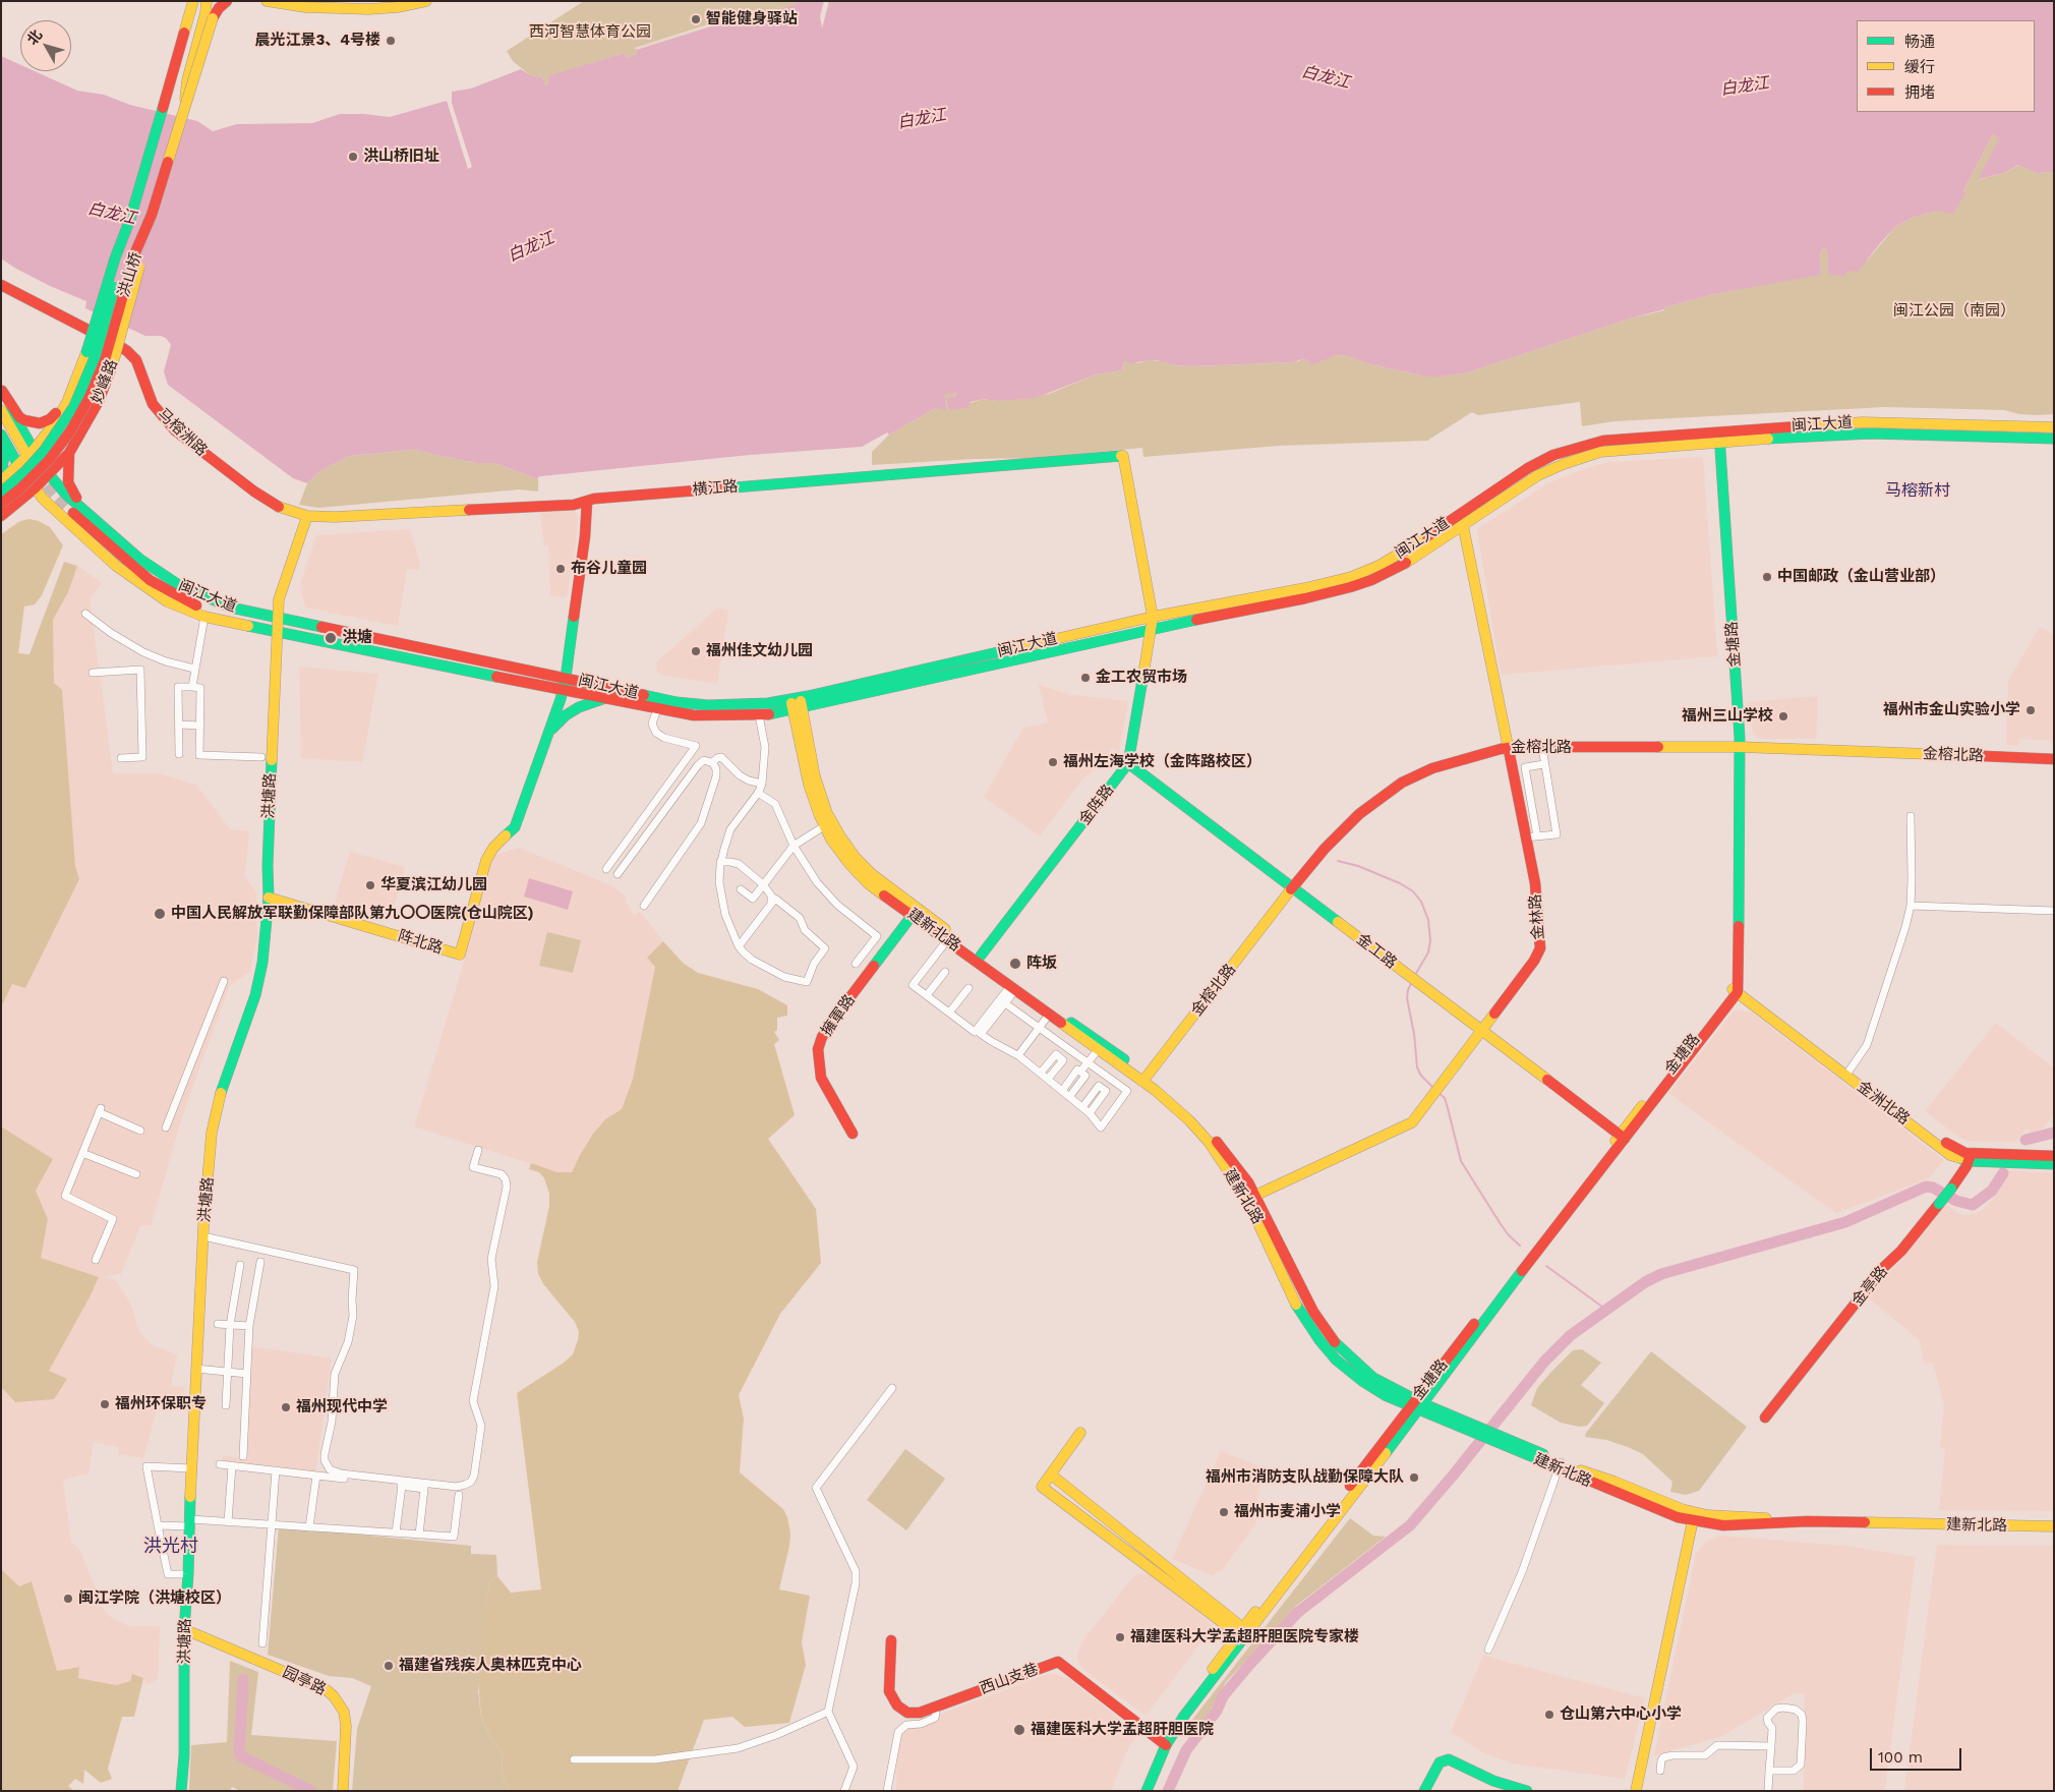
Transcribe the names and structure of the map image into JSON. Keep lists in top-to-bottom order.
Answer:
{
  "streets": {
    "main road": [
      "洪山桥",
      "妙峰路",
      "闽江大道",
      "马榕洲路",
      "横江路",
      "金塘路",
      "金榕北路",
      "洪塘路",
      "金阵路",
      "金林路",
      "建新北路",
      "阵北路",
      "金工路",
      "擁軍路",
      "金洲北路",
      "金亭路",
      "西山支巷",
      "园亭路"
    ]
  },
  "crossings": [
    ["洪山桥", "妙峰路"],
    ["妙峰路", "闽江大道"],
    ["闽江大道", "横江路"],
    ["闽江大道", "金塘路"],
    ["闽江大道", "洪塘路"],
    ["闽江大道", "金阵路"],
    ["闽江大道", "金林路"],
    ["闽江大道", "建新北路"],
    ["闽江大道", "阵北路"],
    ["马榕洲路", "横江路"],
    ["马榕洲路", "洪塘路"],
    ["横江路", "洪塘路"],
    ["横江路", "金阵路"],
    ["横江路", "阵北路"],
    ["金塘路", "金榕北路"],
    ["金塘路", "建新北路"],
    ["金塘路", "金工路"],
    ["金塘路", "金洲北路"],
    ["金塘路", "西山支巷"],
    ["金榕北路", "金林路"],
    ["金榕北路", "建新北路"],
    ["金榕北路", "金工路"],
    ["洪塘路", "阵北路"],
    ["洪塘路", "园亭路"],
    ["金阵路", "建新北路"],
    ["金阵路", "金工路"],
    ["金林路", "建新北路"],
    ["金林路", "金工路"],
    ["建新北路", "擁軍路"],
    ["金洲北路", "金亭路"]
  ],
  "districts": ["马榕新村", "洪光村"],
  "water": ["白龙江"],
  "parks": ["西河智慧体育公园", "闽江公园（南园）"],
  "places": [
    "智能健身驿站",
    "晨光江景3、4号楼",
    "洪山桥旧址",
    "布谷儿童园",
    "中国邮政（金山营业部）",
    "洪塘",
    "福州佳文幼儿园",
    "金工农贸市场",
    "福州市金山实验小学",
    "福州三山学校",
    "福州左海学校（金阵路校区）",
    "华夏滨江幼儿园",
    "中国人民解放军联勤保障部队第九〇〇医院(仓山院区)",
    "阵坂",
    "福州环保职专",
    "福州现代中学",
    "福州市消防支队战勤保障大队",
    "福州市麦浦小学",
    "闽江学院（洪塘校区）",
    "福建医科大学孟超肝胆医院专家楼",
    "福建省残疾人奥林匹克中心",
    "仓山第六中心小学",
    "福建医科大学孟超肝胆医院"
  ],
  "legend": ["畅通", "缓行", "拥堵"],
  "scale_bar": "100 m",
  "north": "top left"
}
